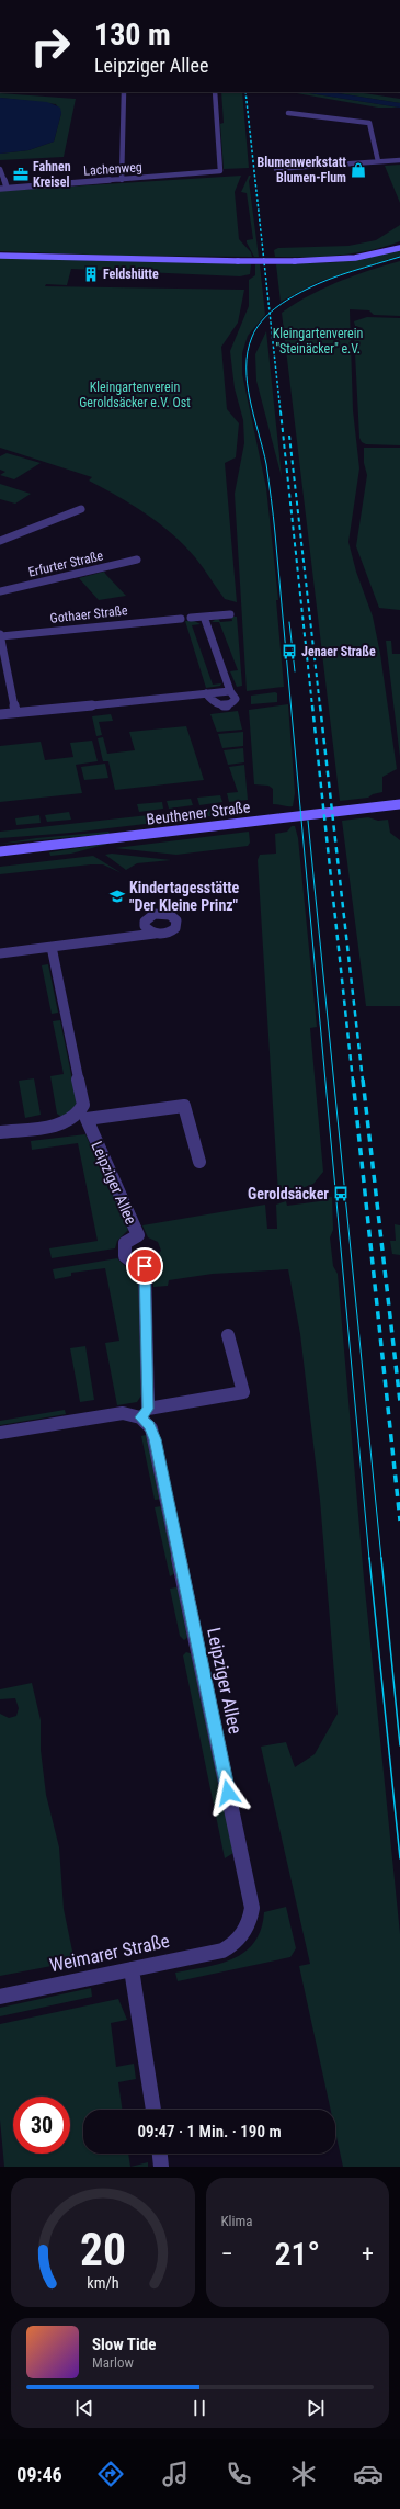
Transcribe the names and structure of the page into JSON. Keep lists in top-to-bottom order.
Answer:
{
  "streets": {
    "street": [
      "Lachenweg",
      "Erfurter Straße",
      "Gothaer Straße",
      "Beuthener Straße",
      "Leipziger Allee",
      "Weimarer Straße"
    ]
  },
  "crossings": [
    ["Leipziger Allee", "Weimarer Straße"]
  ],
  "parks": ["Kleingartenverein \"Steinäcker\" e.V.", "Kleingartenverein Geroldsäcker e.V. Ost"],
  "places": {
    "shop": ["Blumenwerkstatt Blumen-Flum"],
    "office": ["Fahnen Kreisel"],
    "building": ["Feldshütte"],
    "bus stop": ["Jenaer Straße", "Geroldsäcker"],
    "school or university": ["Kindertagesstätte \"Der Kleine Prinz\""]
  },
  "page": {
    "turn": ["130 m", "Leipziger Allee"],
    "limit": "30",
    "trip": "09:47 · 1 Min. · 190 m",
    "tile": "Klima",
    "heat": ["−", "21°", "+"],
    "song": ["Slow Tide", "Marlow"],
    "tabs": "09:46",
    "gauge": ["20", "km/h"]
  }
}
